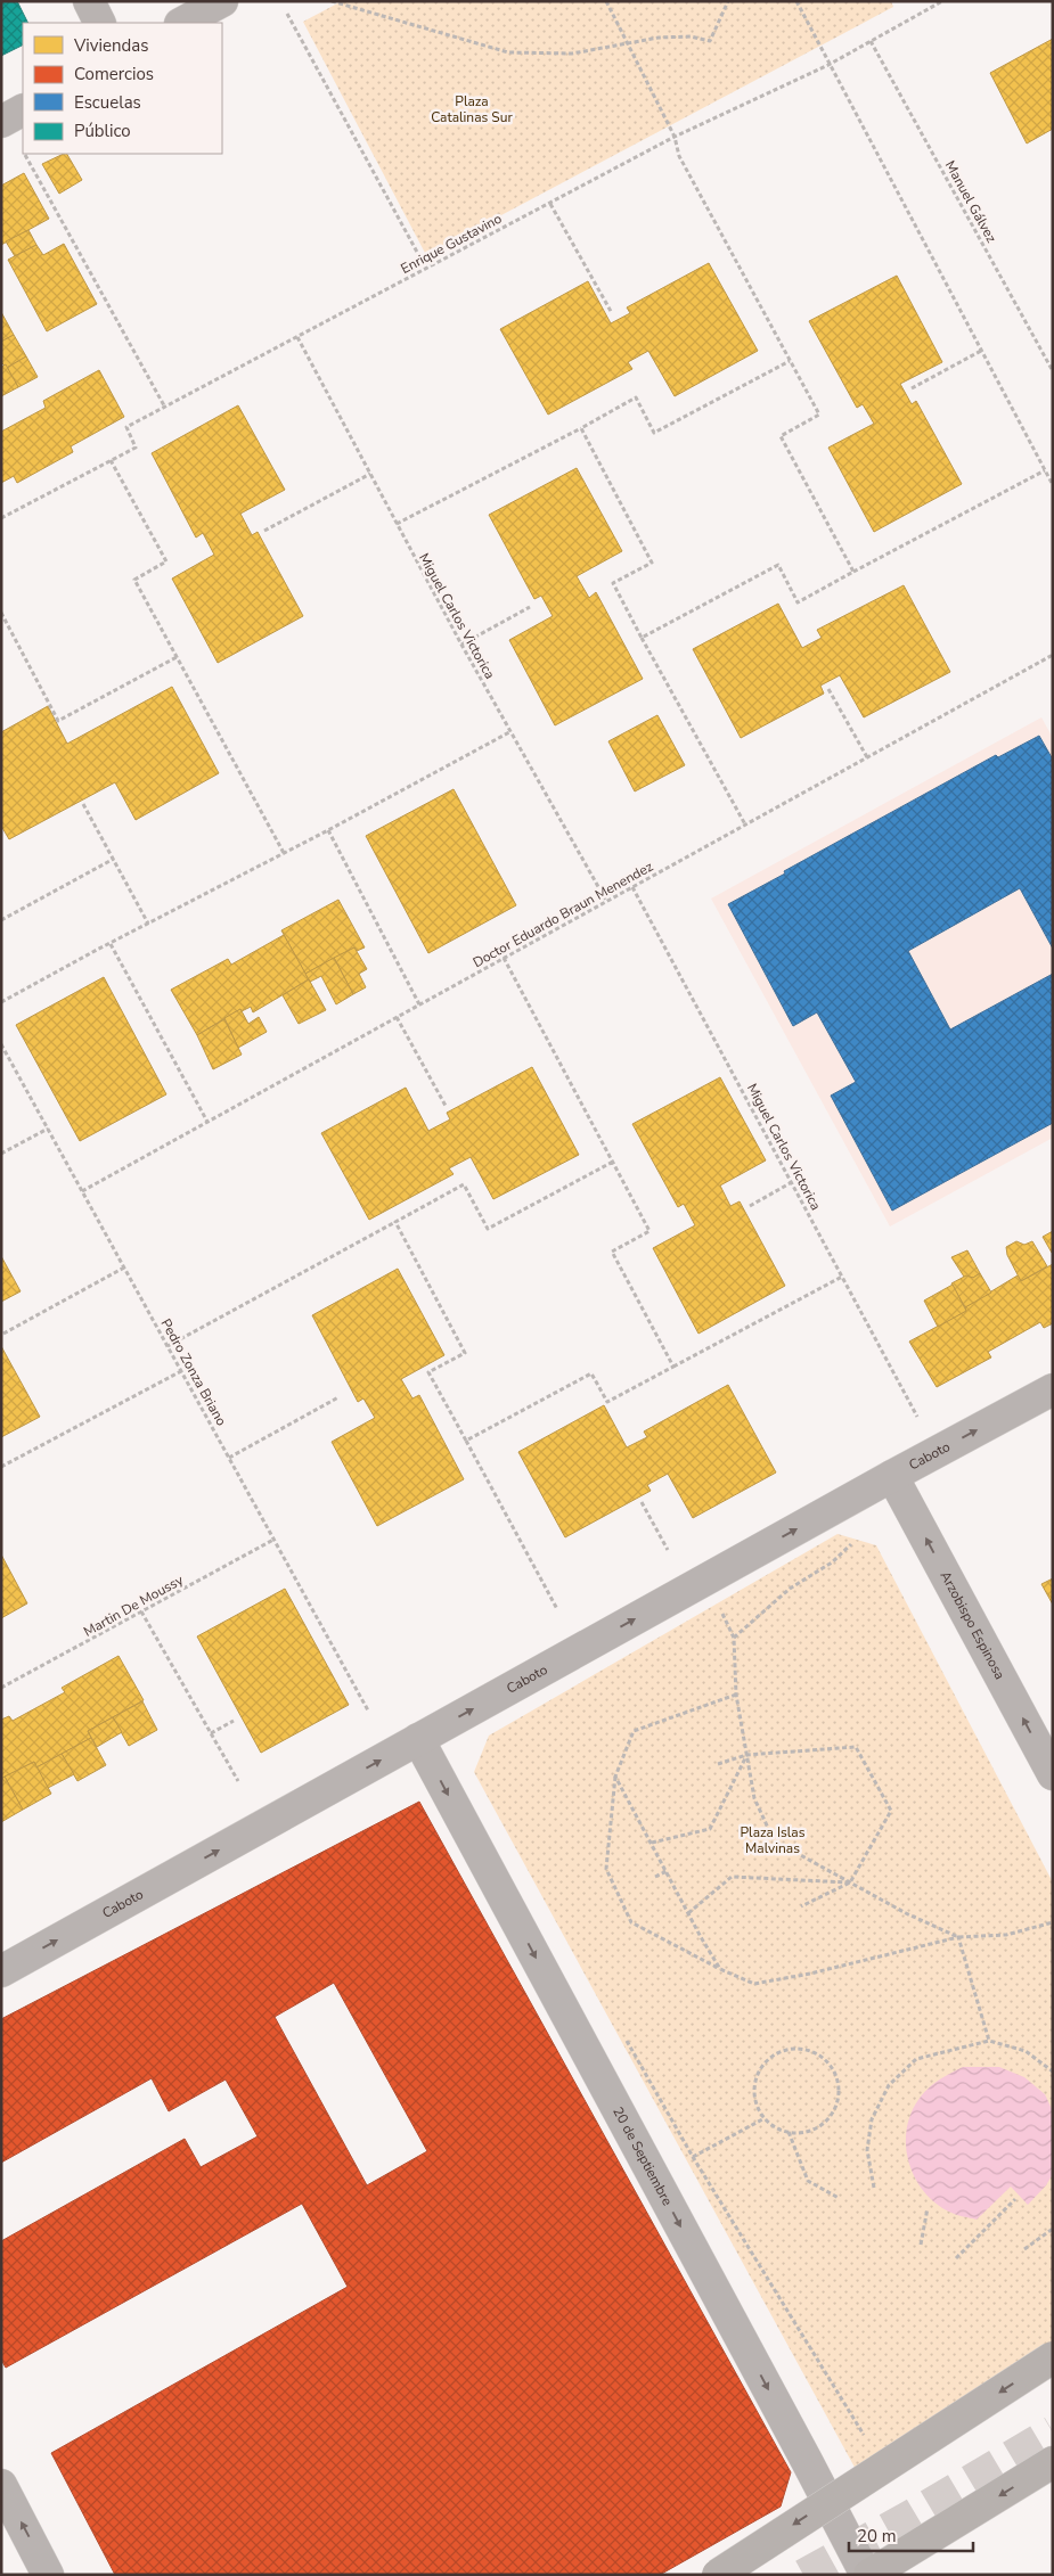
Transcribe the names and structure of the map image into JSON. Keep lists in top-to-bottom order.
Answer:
{
  "streets": {
    "street": ["Caboto", "Arzobispo Espinosa", "20 de Septiembre"],
    "path": [
      "Manuel Gálvez",
      "Enrique Gustavino",
      "Miguel Carlos Victorica",
      "Doctor Eduardo Braun Menendez",
      "Pedro Zonza Briano",
      "Martin De Moussy"
    ]
  },
  "crossings": [
    ["Manuel Gálvez", "Enrique Gustavino"],
    ["Enrique Gustavino", "Miguel Carlos Victorica"],
    ["Miguel Carlos Victorica", "Doctor Eduardo Braun Menendez"],
    ["Doctor Eduardo Braun Menendez", "Pedro Zonza Briano"],
    ["Pedro Zonza Briano", "Martin De Moussy"],
    ["Caboto", "Arzobispo Espinosa"],
    ["Caboto", "20 de Septiembre"]
  ],
  "one_way": ["Caboto", "Arzobispo Espinosa", "20 de Septiembre"],
  "parks": ["Plaza Catalinas Sur", "Plaza Islas Malvinas"],
  "legend": [
    "Viviendas",
    "Comercios",
    "Escuelas",
    "Público"
  ],
  "scale_bar": "20 m"
}
